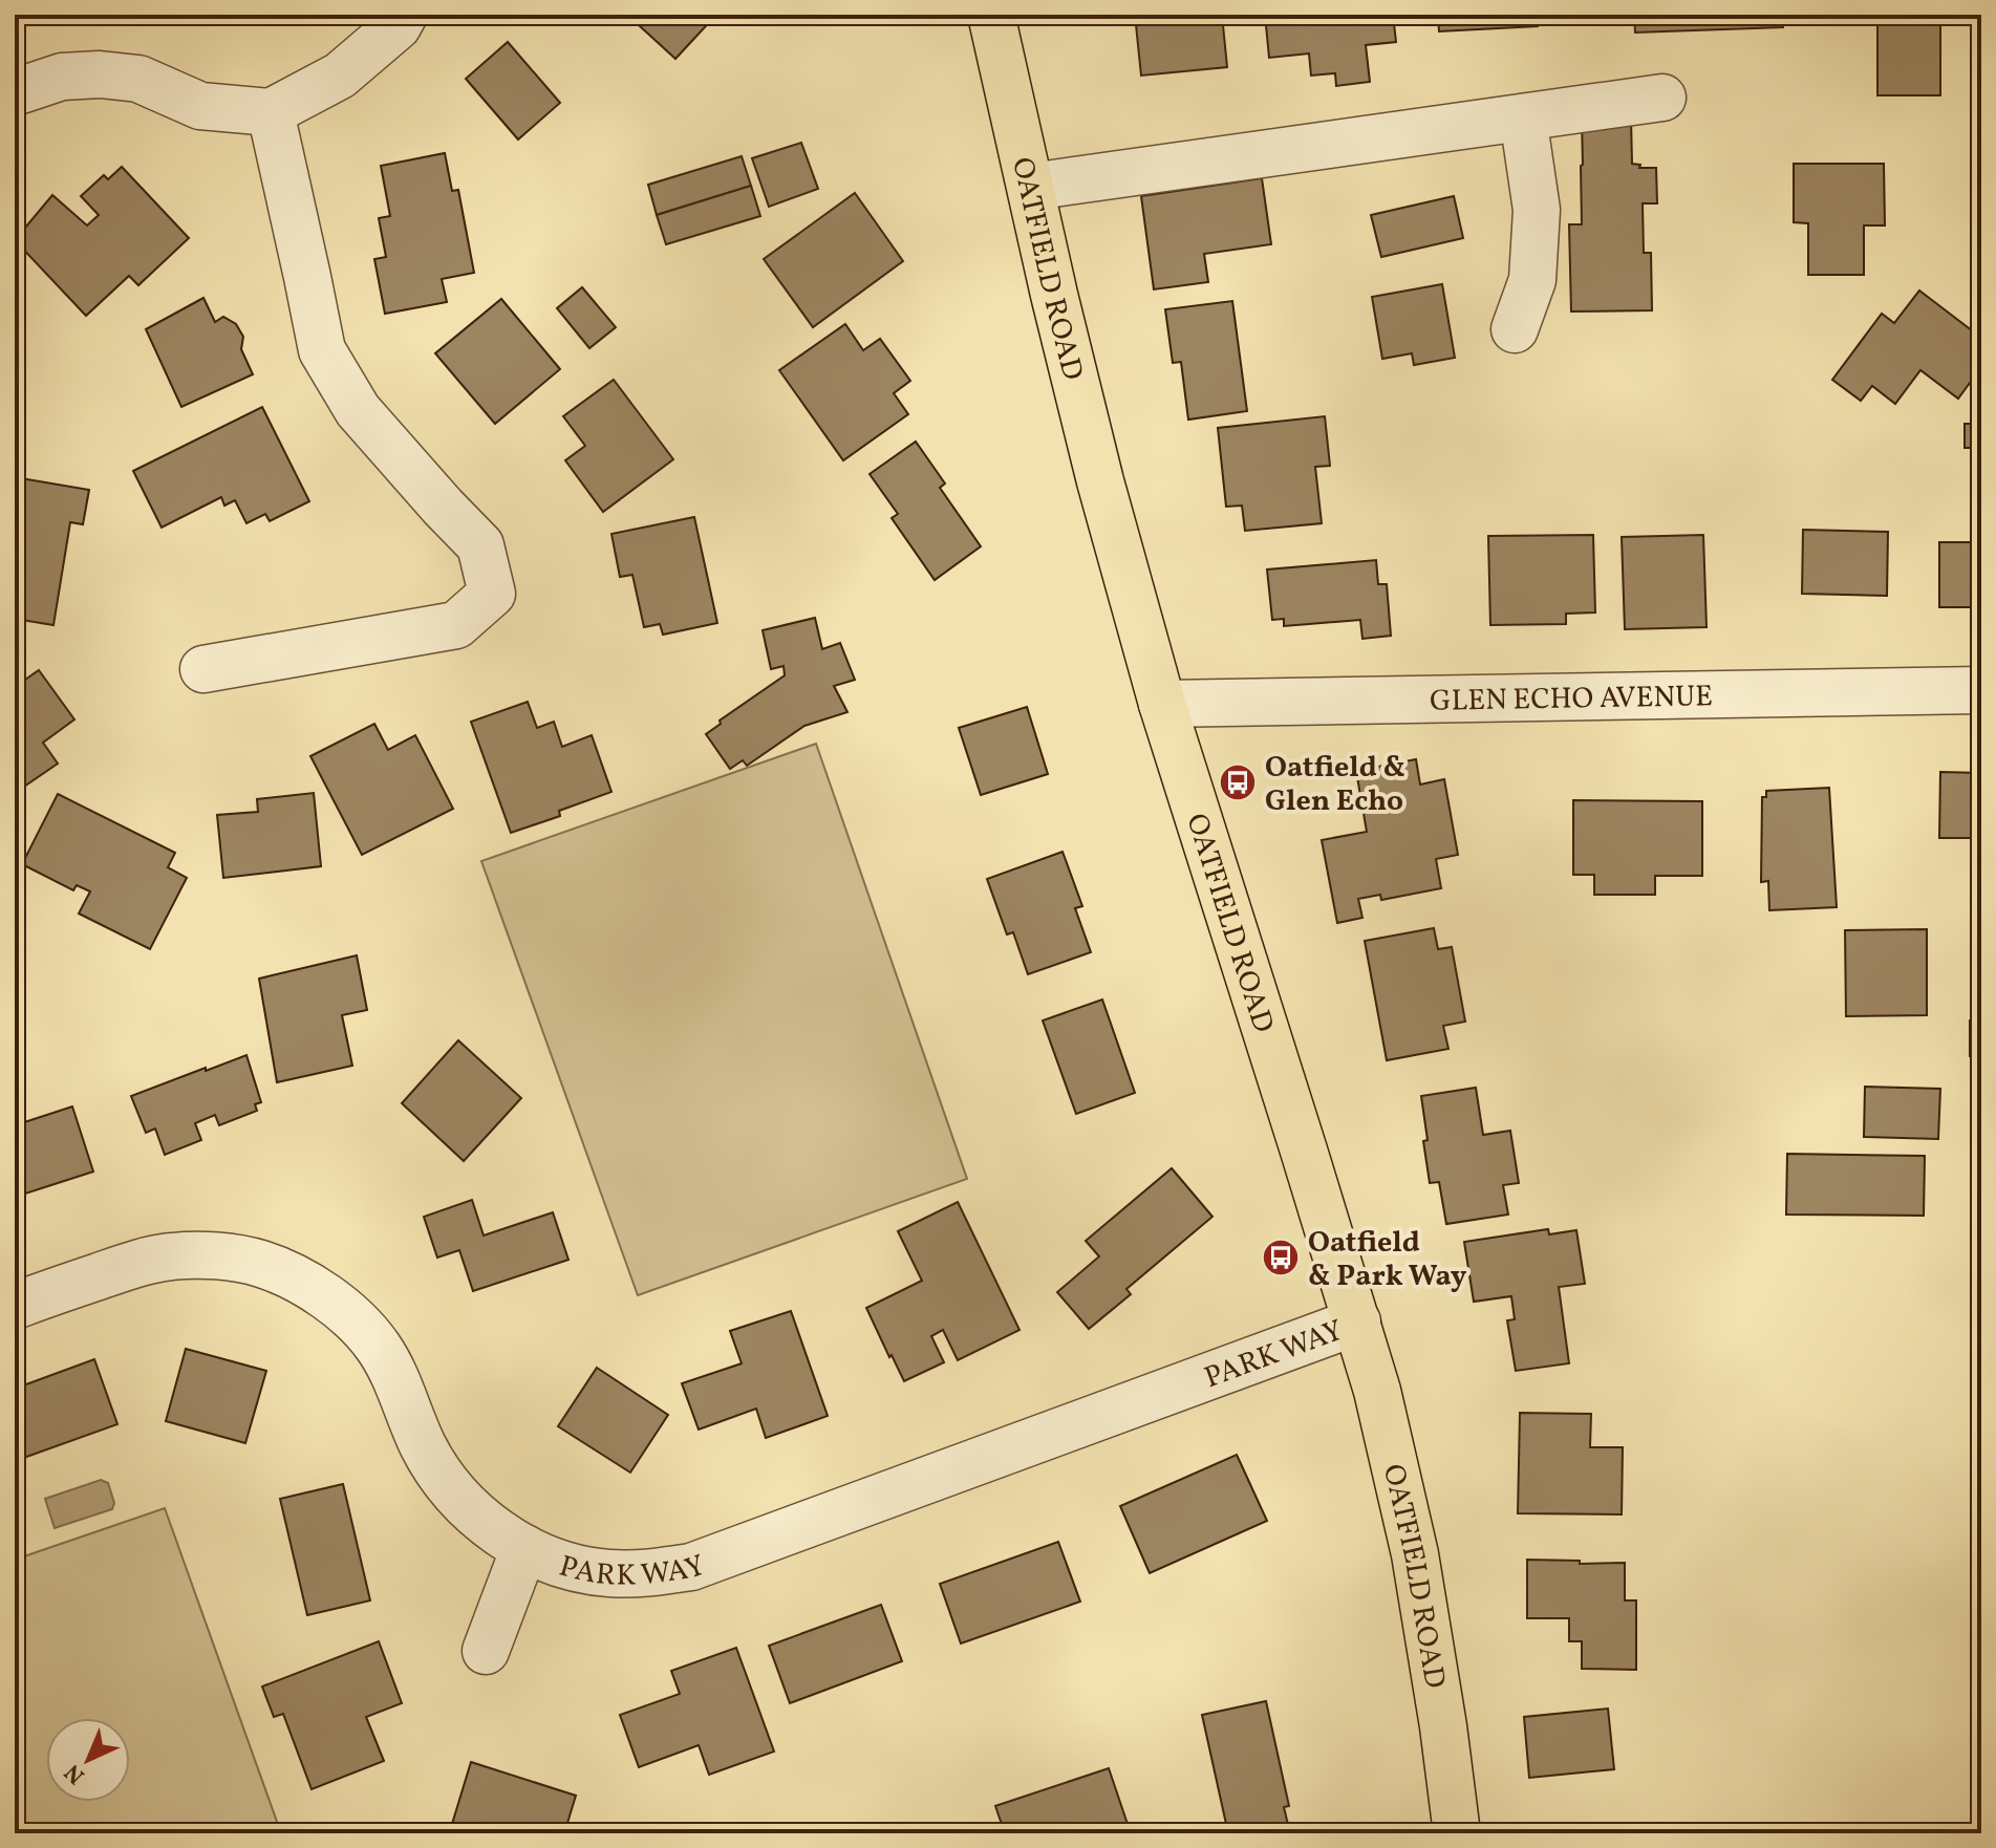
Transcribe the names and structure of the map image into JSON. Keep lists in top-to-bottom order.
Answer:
{
  "streets": {
    "main road": ["OATFIELD ROAD"],
    "street": ["GLEN ECHO AVENUE", "PARK WAY"]
  },
  "crossings": [
    ["OATFIELD ROAD", "GLEN ECHO AVENUE"],
    ["OATFIELD ROAD", "PARK WAY"]
  ],
  "places": {
    "bus stop": ["Oatfield & Glen Echo", "Oatfield & Park Way"]
  },
  "north": "bottom left"
}
